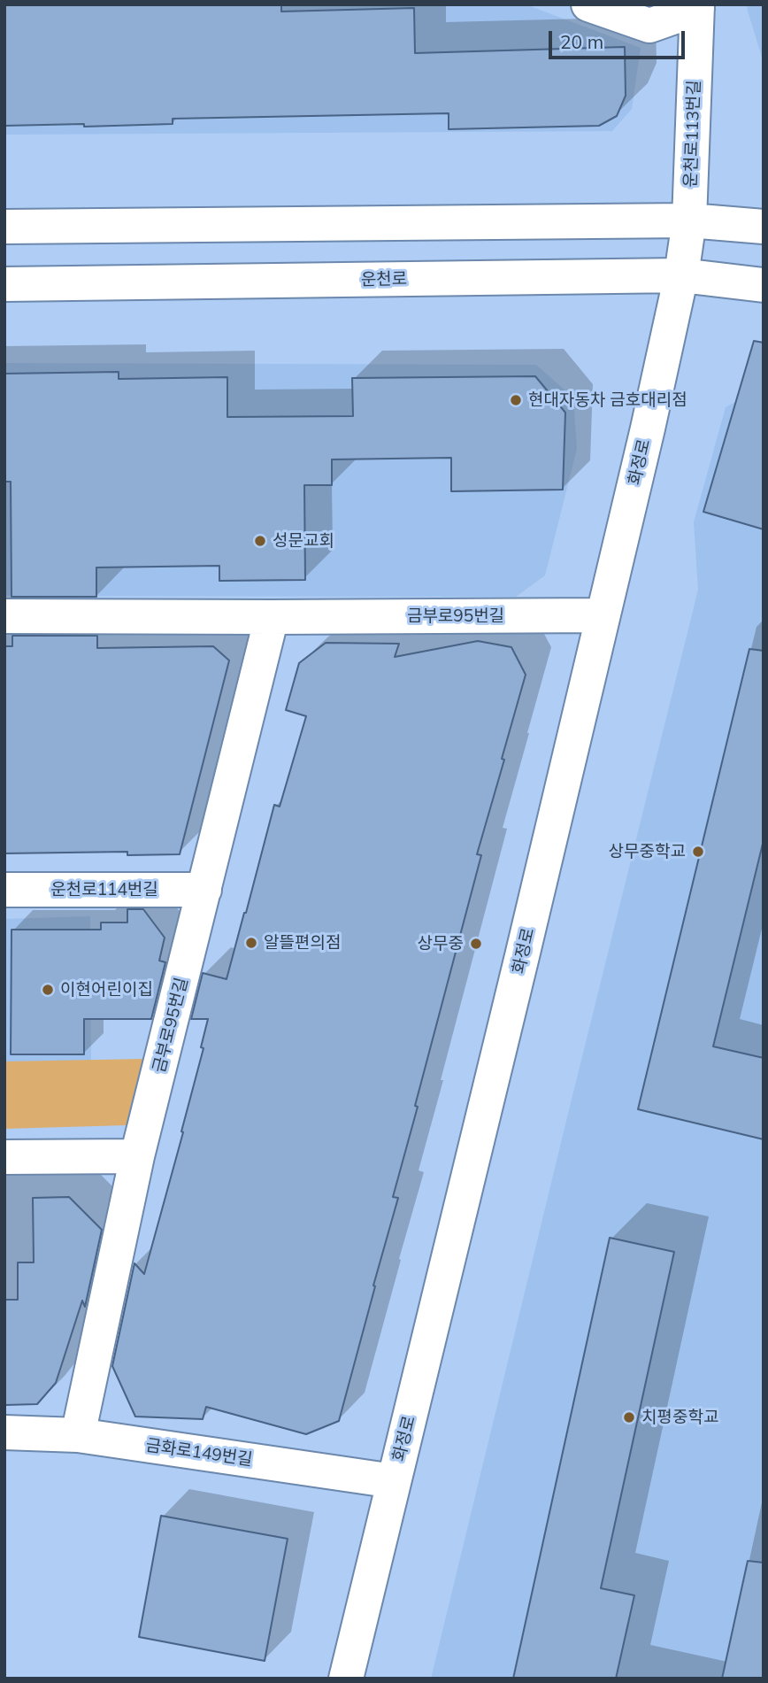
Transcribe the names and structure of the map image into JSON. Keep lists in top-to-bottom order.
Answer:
{
  "streets": {
    "street": [
      "운천로113번길",
      "운천로",
      "화정로",
      "금부로95번길",
      "운천로114번길",
      "금화로149번길"
    ]
  },
  "crossings": [
    ["운천로113번길", "화정로"],
    ["운천로", "화정로"],
    ["화정로", "금부로95번길"],
    ["화정로", "금화로149번길"],
    ["금부로95번길", "운천로114번길"],
    ["금부로95번길", "금화로149번길"]
  ],
  "places": [
    "현대자동차 금호대리점",
    "성문교회",
    "상무중학교",
    "알뜰편의점",
    "상무중",
    "이현어린이집",
    "치평중학교"
  ],
  "scale_bar": "20 m"
}
